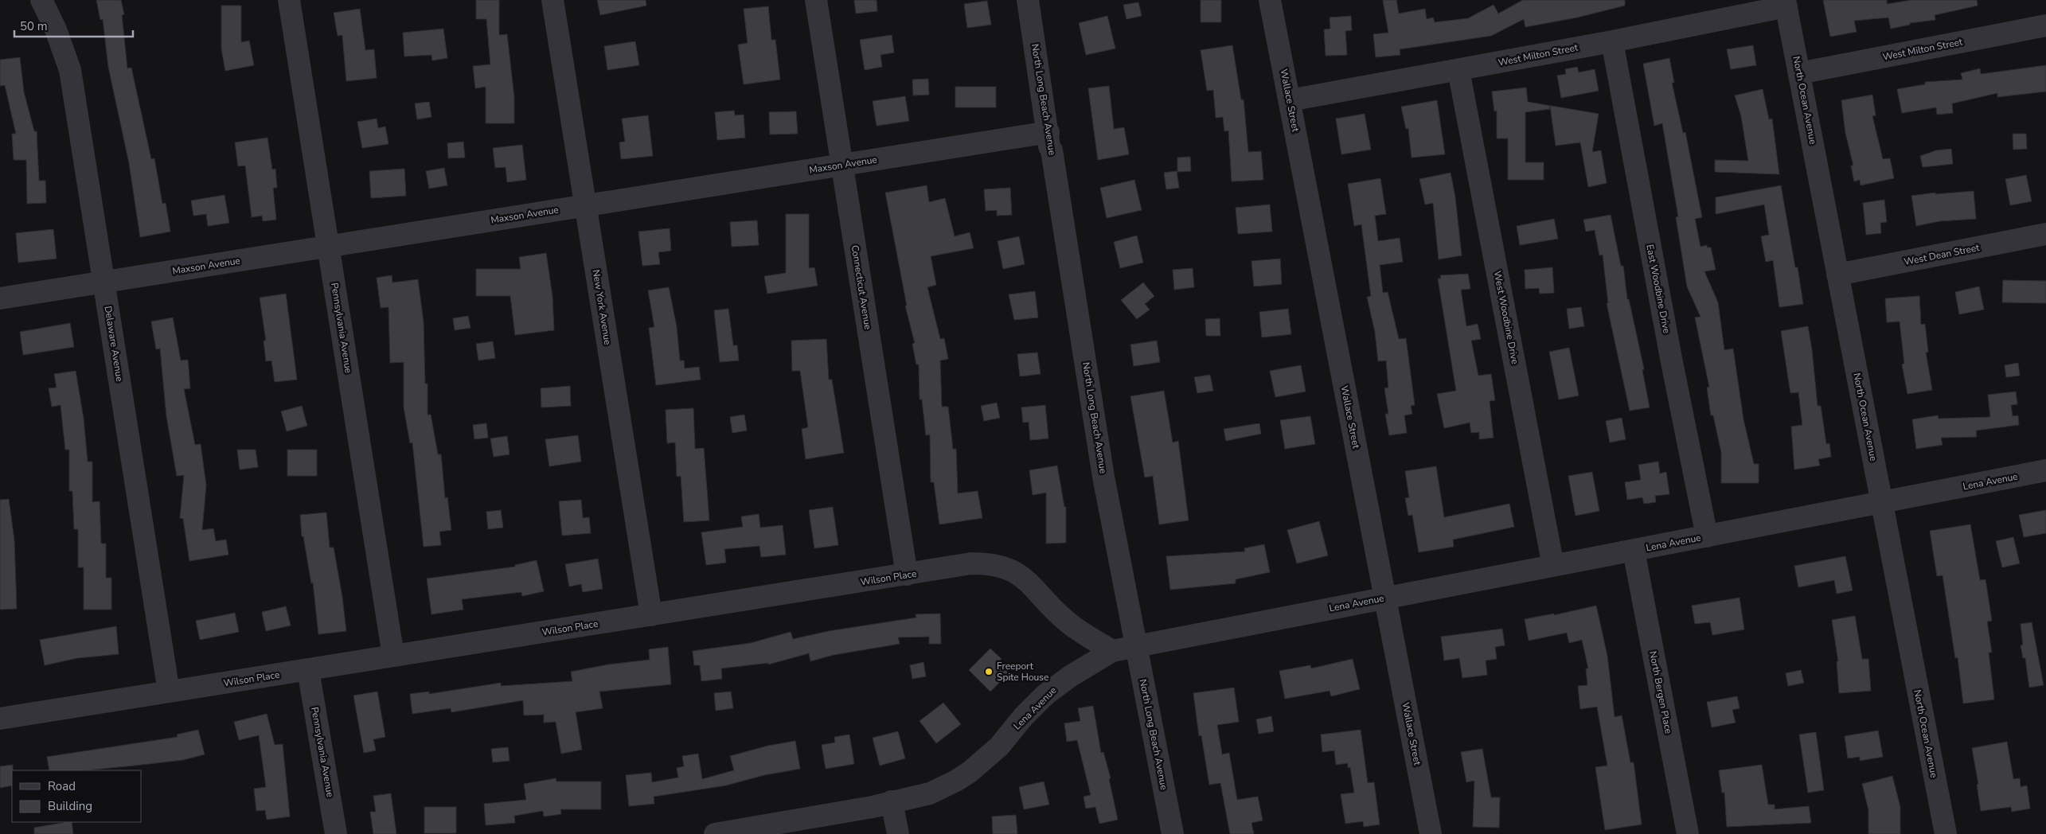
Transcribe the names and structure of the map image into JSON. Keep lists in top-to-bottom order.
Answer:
{
  "streets": {
    "street": [
      "West Milton Street",
      "North Long Beach Avenue",
      "Wallace Street",
      "North Ocean Avenue",
      "Maxson Avenue",
      "West Dean Street",
      "Connecticut Avenue",
      "East Woodbine Drive",
      "New York Avenue",
      "West Woodbine Drive",
      "Pennsylvania Avenue",
      "Delaware Avenue",
      "Lena Avenue",
      "Wilson Place",
      "North Bergen Place"
    ]
  },
  "crossings": [
    ["West Milton Street", "Wallace Street"],
    ["West Milton Street", "North Ocean Avenue"],
    ["West Milton Street", "East Woodbine Drive"],
    ["West Milton Street", "West Woodbine Drive"],
    ["North Long Beach Avenue", "Maxson Avenue"],
    ["North Long Beach Avenue", "Lena Avenue"],
    ["Wallace Street", "Lena Avenue"],
    ["North Ocean Avenue", "West Dean Street"],
    ["North Ocean Avenue", "Lena Avenue"],
    ["Maxson Avenue", "Connecticut Avenue"],
    ["Maxson Avenue", "New York Avenue"],
    ["Maxson Avenue", "Pennsylvania Avenue"],
    ["Maxson Avenue", "Delaware Avenue"],
    ["Connecticut Avenue", "Wilson Place"],
    ["East Woodbine Drive", "Lena Avenue"],
    ["New York Avenue", "Wilson Place"],
    ["West Woodbine Drive", "Lena Avenue"],
    ["Pennsylvania Avenue", "Wilson Place"],
    ["Delaware Avenue", "Wilson Place"],
    ["Lena Avenue", "Wilson Place"],
    ["Lena Avenue", "North Bergen Place"]
  ],
  "places": ["Freeport Spite House"],
  "legend": ["Road", "Building"],
  "scale_bar": "50 m"
}
